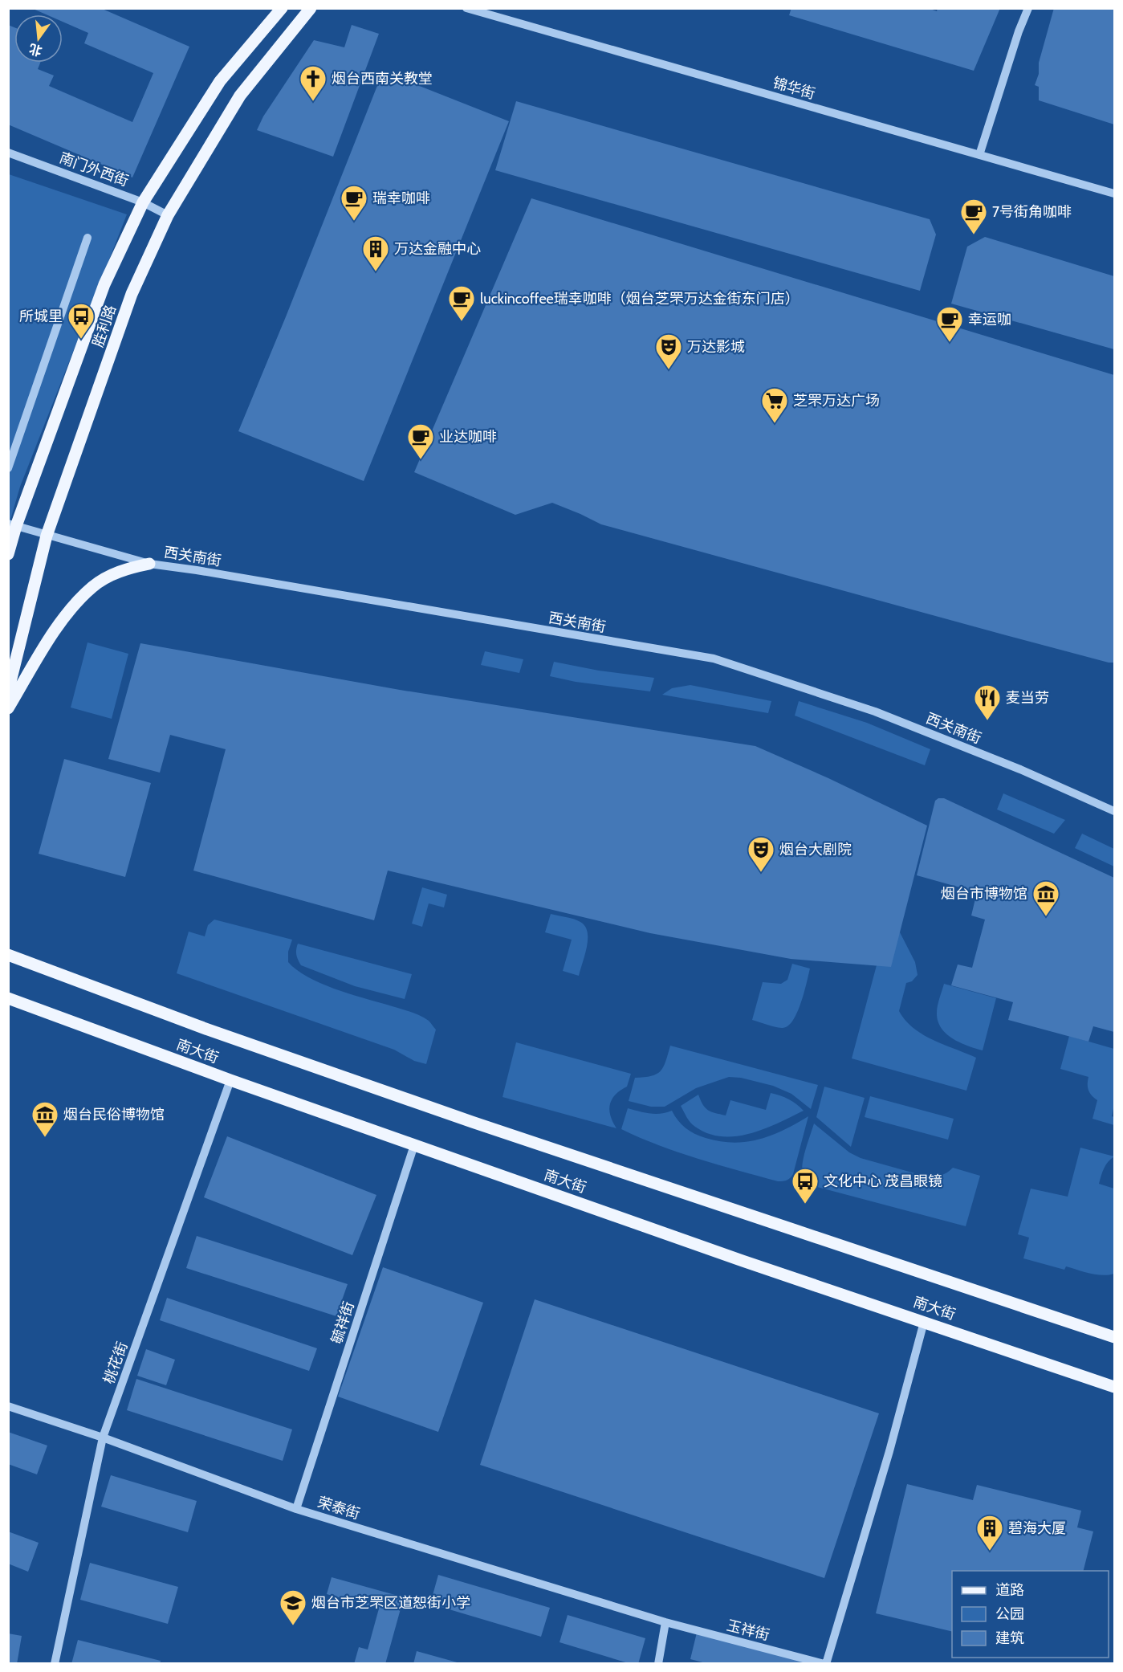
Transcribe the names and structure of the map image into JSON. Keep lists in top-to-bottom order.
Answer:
{
  "streets": {
    "main road": ["胜利路", "南大街"],
    "street": [
      "锦华街",
      "南门外西街",
      "西关南街",
      "毓祥街",
      "桃花街",
      "荣泰街",
      "玉祥街"
    ]
  },
  "crossings": [
    ["南门外西街", "胜利路"],
    ["胜利路", "西关南街"],
    ["南大街", "毓祥街"],
    ["南大街", "桃花街"],
    ["毓祥街", "荣泰街"],
    ["桃花街", "荣泰街"],
    ["荣泰街", "玉祥街"]
  ],
  "places": {
    "church": ["烟台西南关教堂"],
    "cafe": [
      "瑞幸咖啡",
      "7号街角咖啡",
      "luckincoffee瑞幸咖啡（烟台芝罘万达金街东门店）",
      "幸运咖",
      "业达咖啡"
    ],
    "building": ["万达金融中心", "碧海大厦"],
    "bus stop": ["所城里", "文化中心 茂昌眼镜"],
    "theatre": ["万达影城", "烟台大剧院"],
    "supermarket": ["芝罘万达广场"],
    "restaurant": ["麦当劳"],
    "museum": ["烟台市博物馆", "烟台民俗博物馆"],
    "school or university": ["烟台市芝罘区道恕街小学"]
  },
  "legend": ["道路", "公园", "建筑"],
  "north": "bottom"
}
